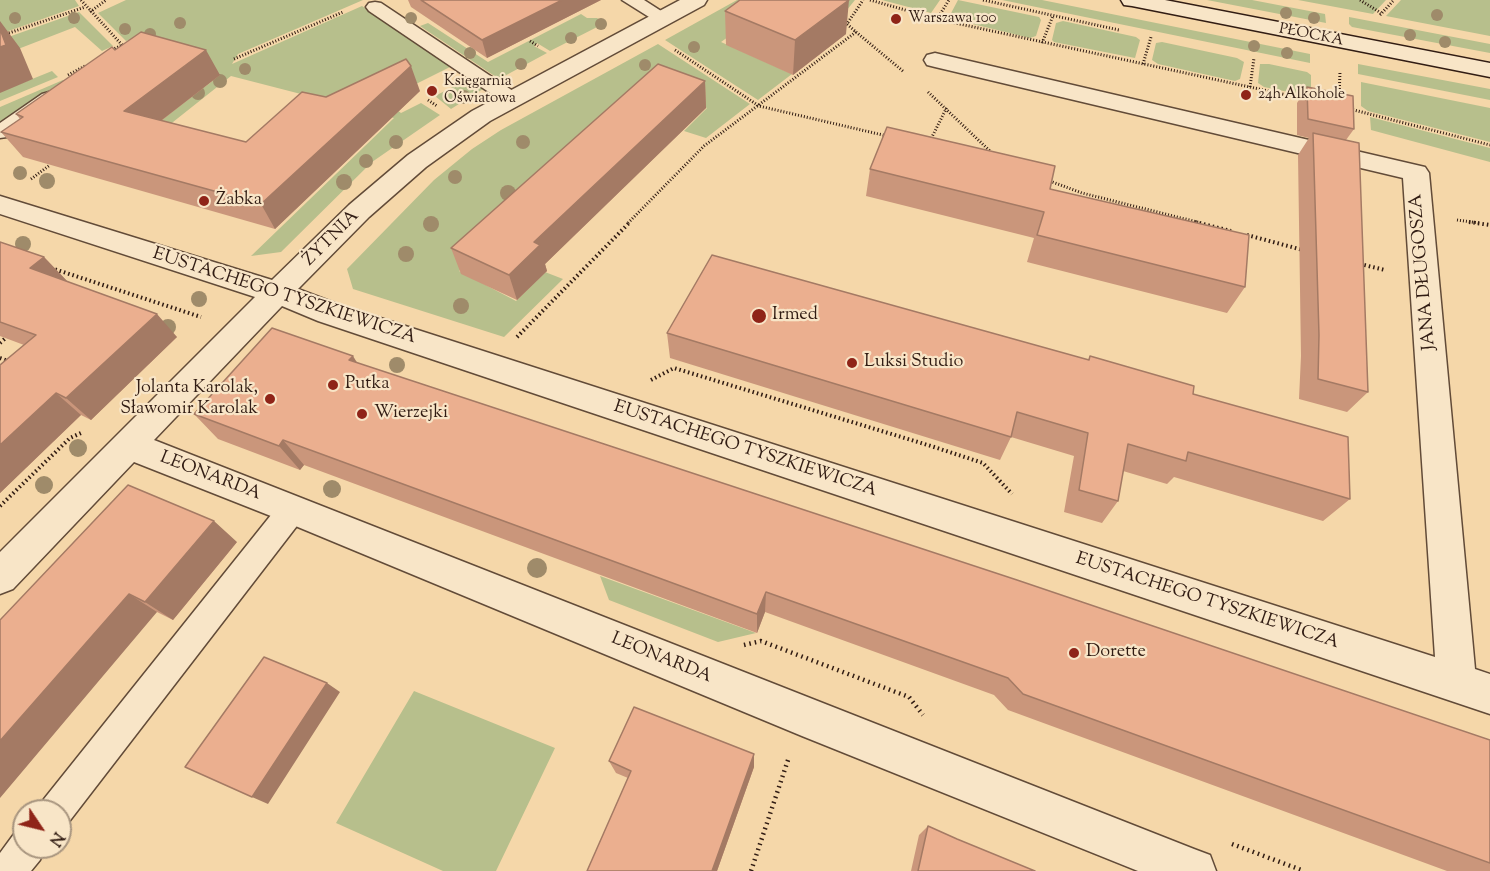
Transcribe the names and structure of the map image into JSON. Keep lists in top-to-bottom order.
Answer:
{
  "streets": {
    "street": [
      "PŁOCKA",
      "ŻYTNIA",
      "JANA DŁUGOSZA",
      "EUSTACHEGO TYSZKIEWICZA",
      "LEONARDA"
    ]
  },
  "crossings": [
    ["ŻYTNIA", "EUSTACHEGO TYSZKIEWICZA"],
    ["ŻYTNIA", "LEONARDA"],
    ["JANA DŁUGOSZA", "EUSTACHEGO TYSZKIEWICZA"]
  ],
  "places": [
    "Warszawa 100",
    "Księgarnia Oświatowa",
    "24h Alkohole",
    "Żabka",
    "Irmed",
    "Luksi Studio",
    "Putka",
    "Jolanta Karolak, Sławomir Karolak",
    "Wierzejki",
    "Dorette"
  ],
  "north": "bottom right"
}
